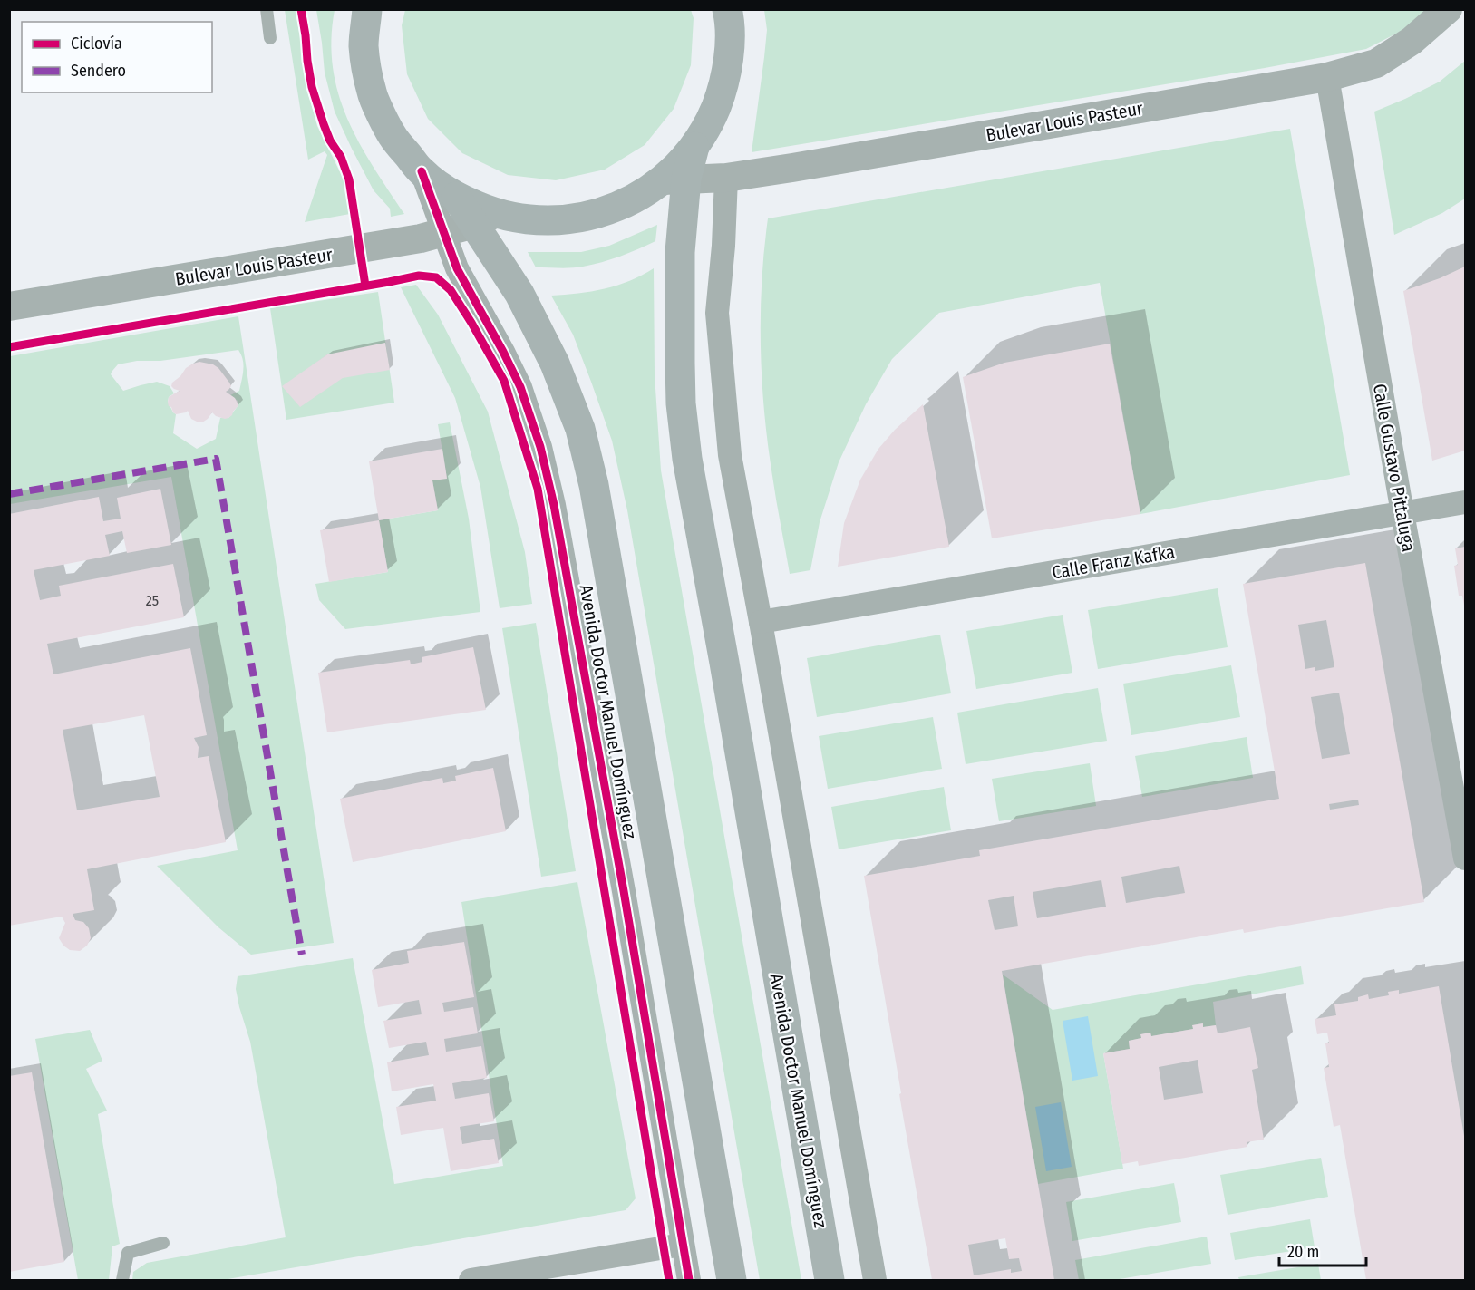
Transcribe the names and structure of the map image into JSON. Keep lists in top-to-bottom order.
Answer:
{
  "streets": {
    "main road": ["Avenida Doctor Manuel Domínguez"],
    "street": ["Bulevar Louis Pasteur", "Calle Gustavo Pittaluga", "Calle Franz Kafka"]
  },
  "crossings": [
    ["Bulevar Louis Pasteur", "Calle Gustavo Pittaluga"],
    ["Bulevar Louis Pasteur", "Avenida Doctor Manuel Domínguez"],
    ["Calle Gustavo Pittaluga", "Calle Franz Kafka"]
  ],
  "house_numbers": ["25"],
  "legend": ["Ciclovía", "Sendero"],
  "scale_bar": "20 m"
}
